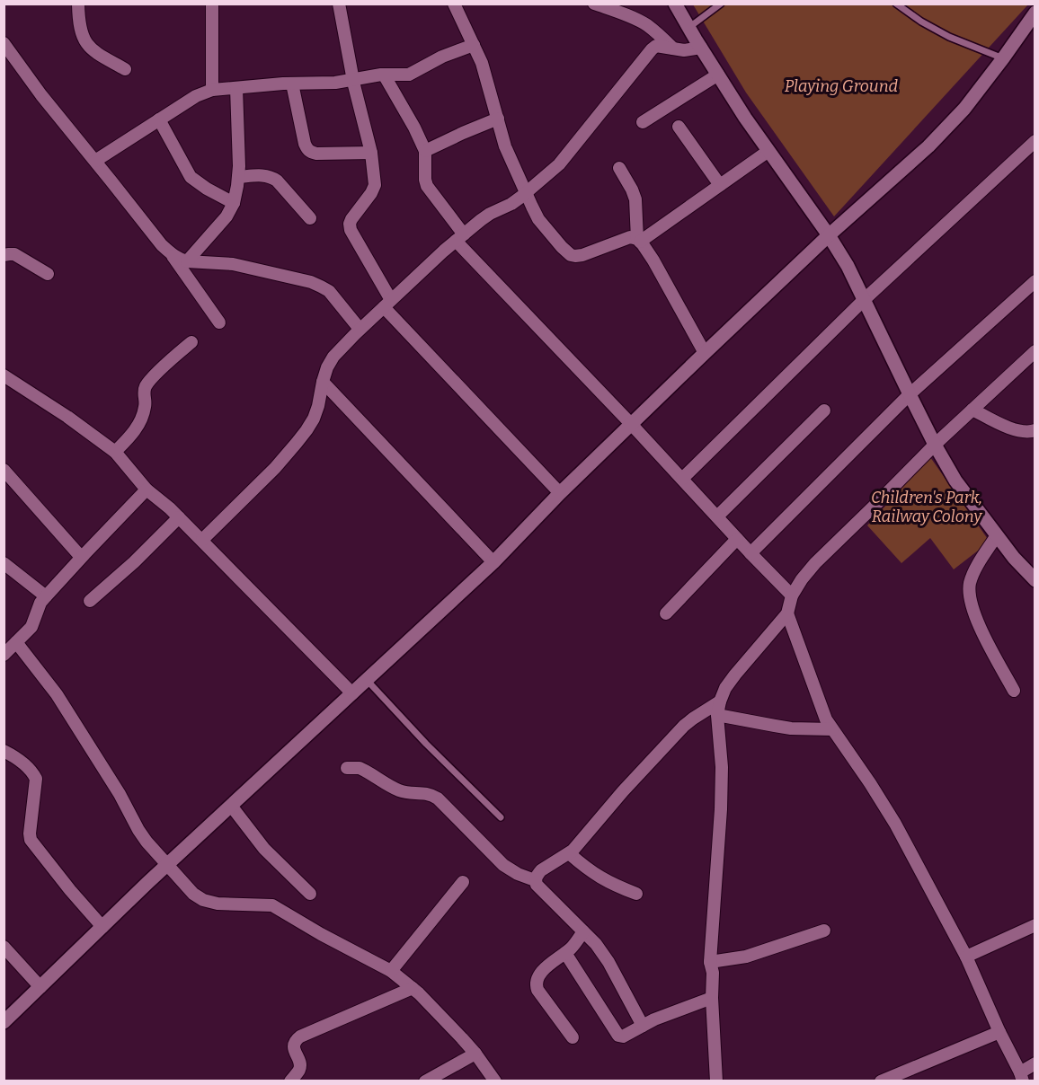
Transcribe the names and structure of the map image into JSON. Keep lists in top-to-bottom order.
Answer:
{
  "parks": ["Playing Ground", "Children's Park, Railway Colony"]
}
